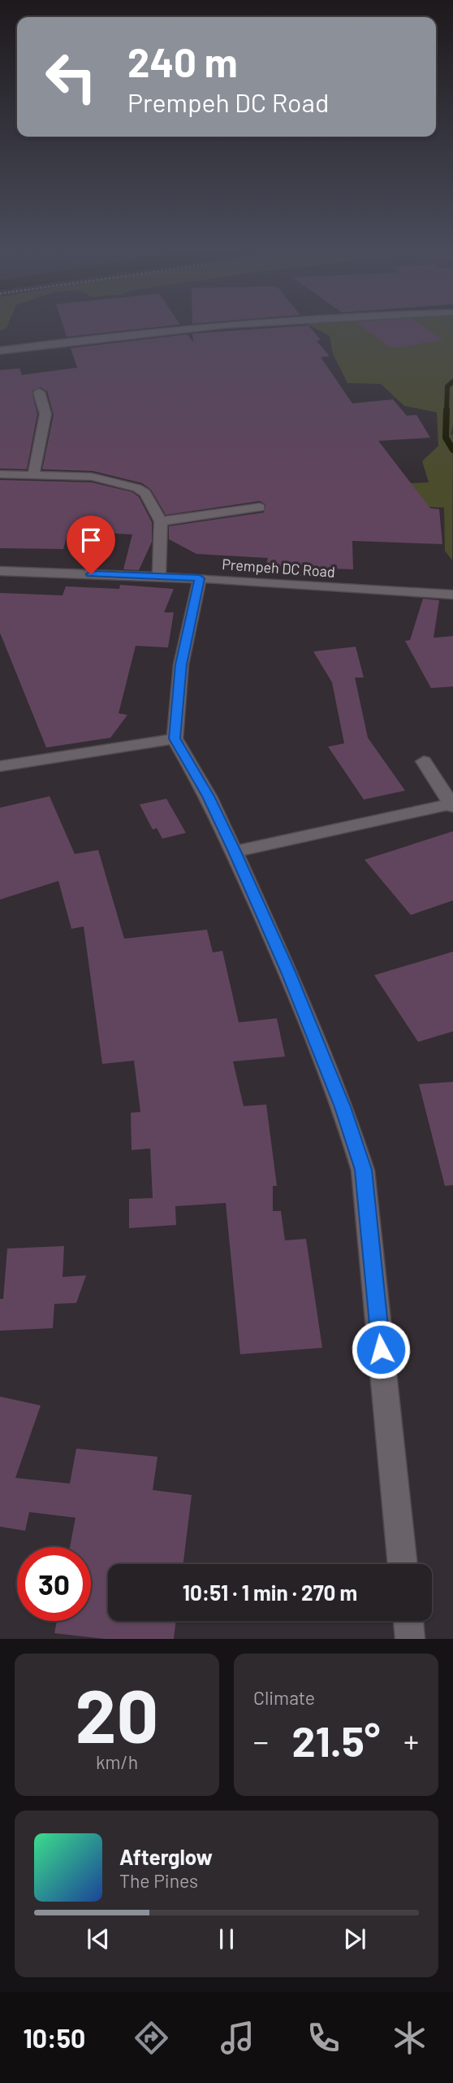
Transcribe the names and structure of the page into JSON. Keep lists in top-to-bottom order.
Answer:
{
  "streets": {
    "street": ["Prempeh DC Road"]
  },
  "page": {
    "turn": ["240 m", "Prempeh DC Road"],
    "limit": "30",
    "trip": "10:51 · 1 min · 270 m",
    "tile": [
      ["20", "km/h"],
      "Climate"
    ],
    "heat": ["−", "21.5°", "+"],
    "song": ["Afterglow", "The Pines"],
    "tabs": "10:50"
  }
}
